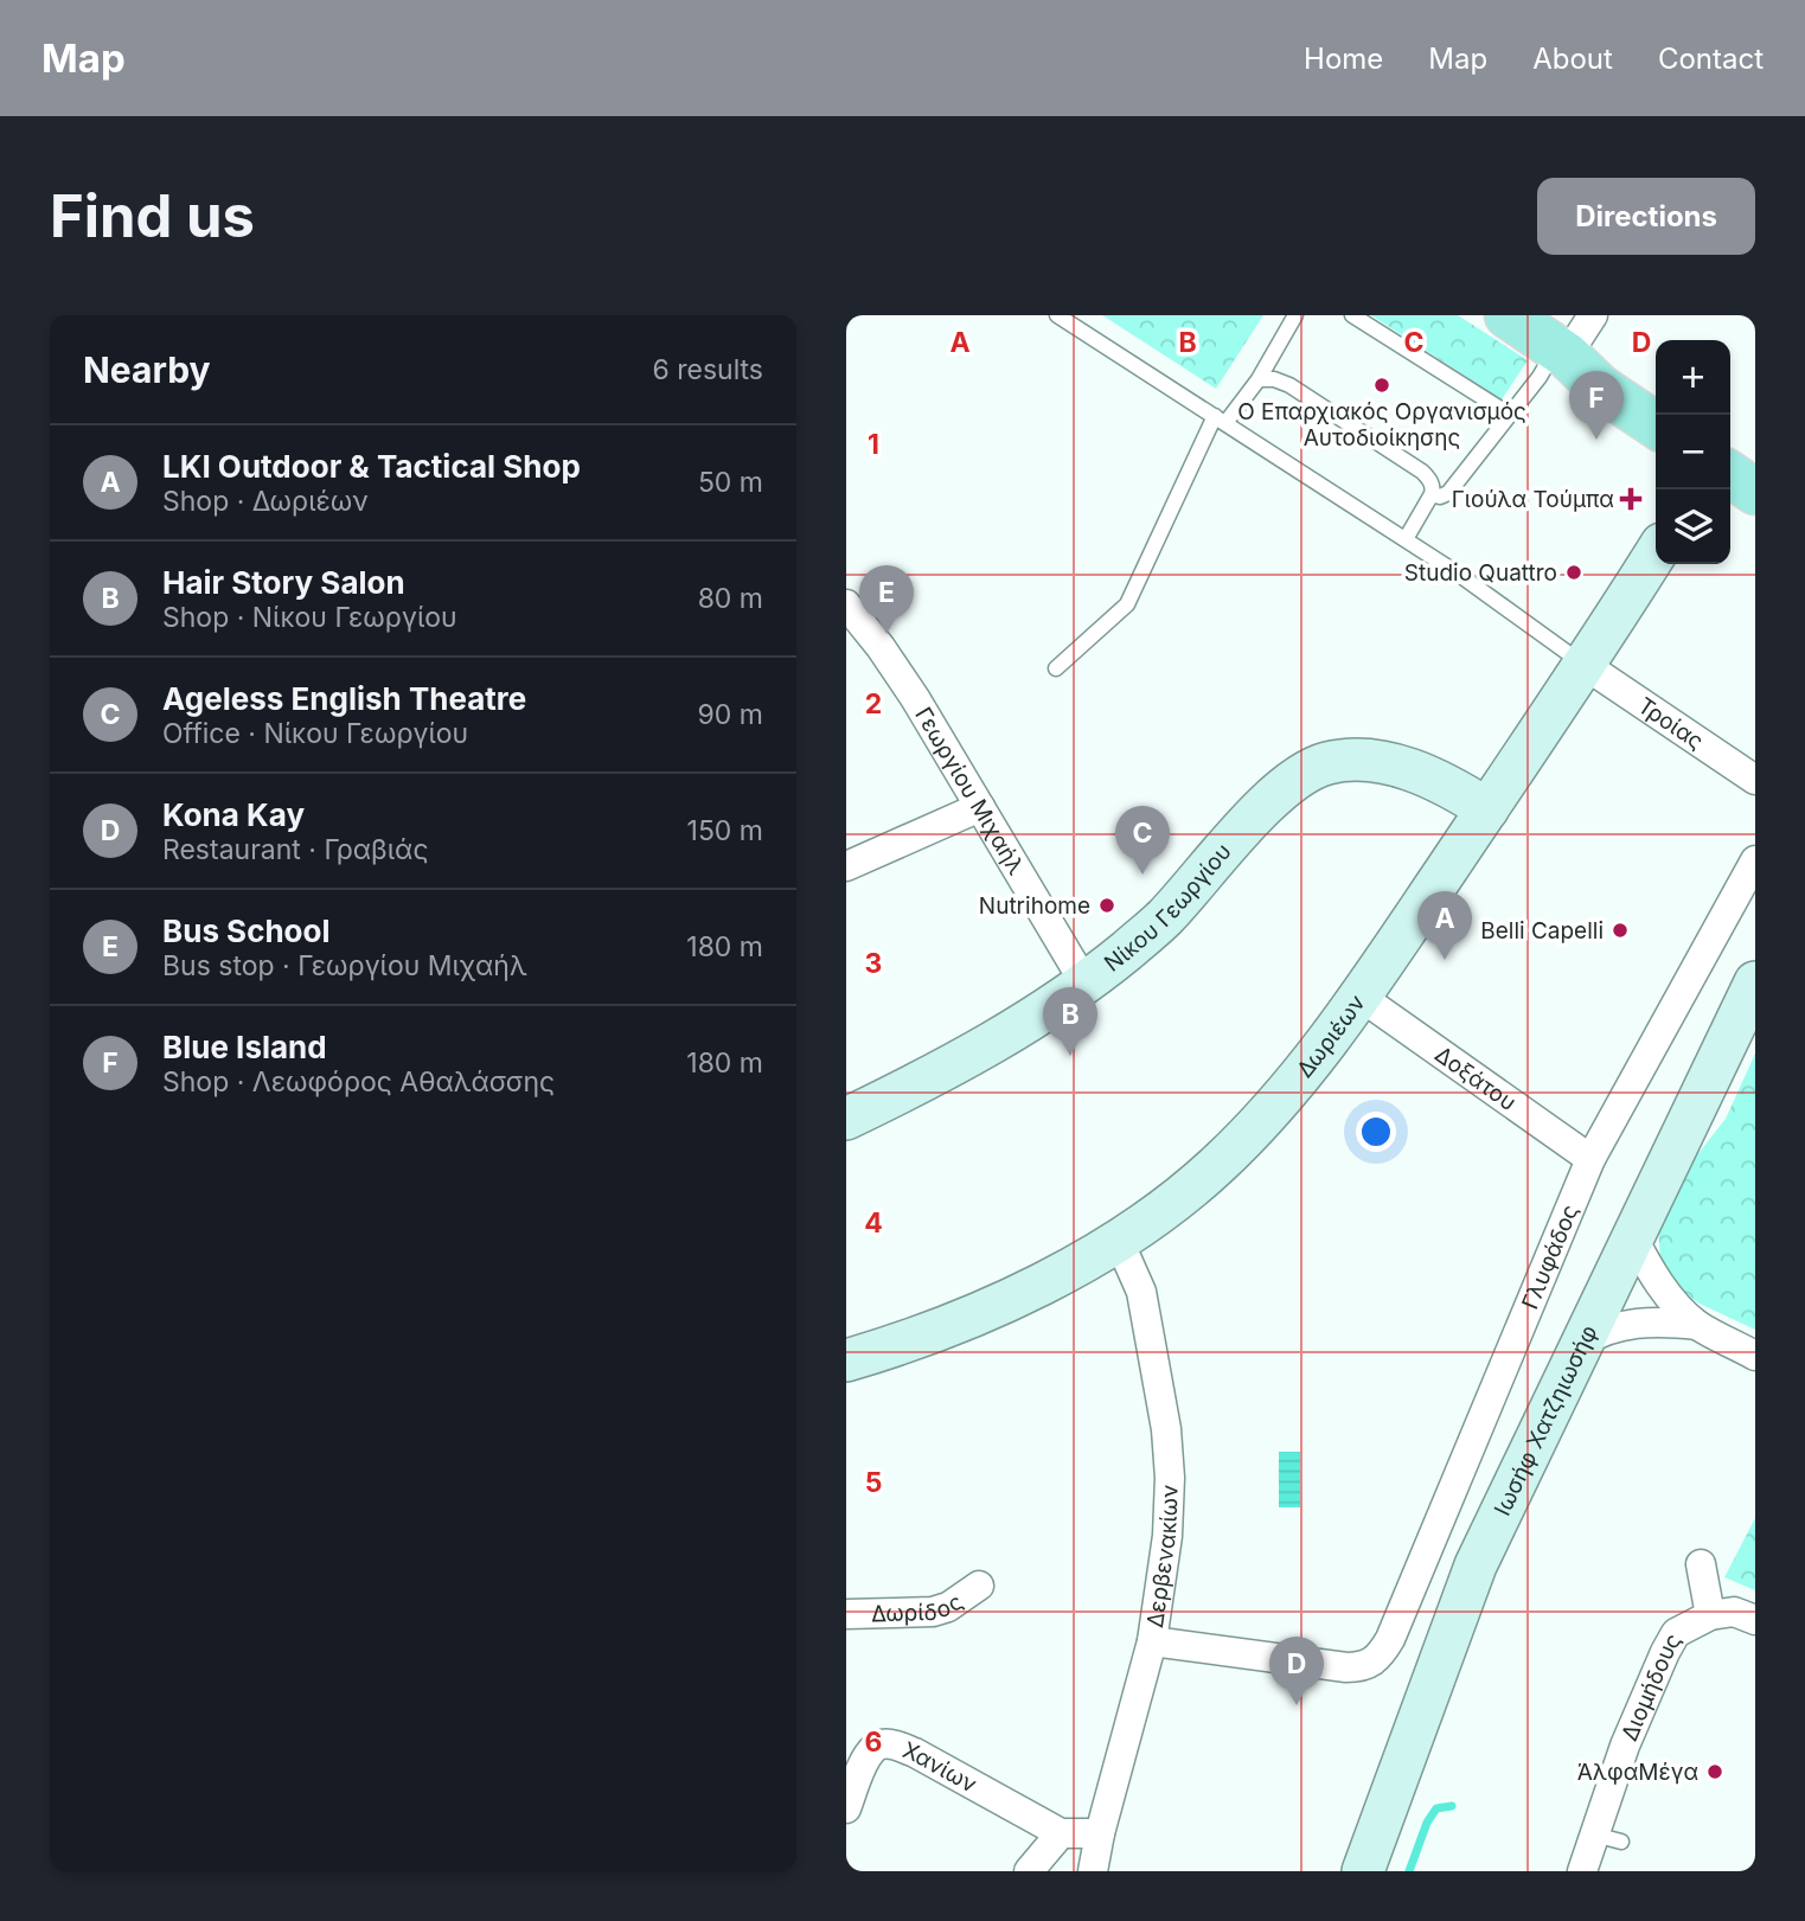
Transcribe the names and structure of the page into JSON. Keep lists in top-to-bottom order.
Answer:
{
  "streets": {
    "street": [
      "Τροίας",
      "Γεωργίου Μιχαήλ",
      "Νίκου Γεωργίου",
      "Δωριέων",
      "Δοξάτου",
      "Γλυφάδος",
      "Ιωσήφ Χατζηιωσήφ",
      "Δερβενακίων",
      "Δωρίδος",
      "Διομήδους",
      "Χανίων"
    ]
  },
  "crossings": [
    ["Τροίας", "Δωριέων"],
    ["Γεωργίου Μιχαήλ", "Νίκου Γεωργίου"],
    ["Νίκου Γεωργίου", "Δωριέων"],
    ["Δωριέων", "Δοξάτου"],
    ["Δωριέων", "Δερβενακίων"],
    ["Δοξάτου", "Γλυφάδος"],
    ["Γλυφάδος", "Δερβενακίων"],
    ["Δερβενακίων", "Χανίων"]
  ],
  "places": {
    "other": [
      "Ο Επαρχιακός Οργανισμός Αυτοδιοίκησης",
      "Studio Quattro",
      "Nutrihome",
      "Belli Capelli",
      "ΆλφαΜέγα"
    ],
    "health": ["Γιούλα Τούμπα"]
  },
  "page": {
    "header": "Map",
    "nav": [
      "Home",
      "Map",
      "About",
      "Contact"
    ],
    "buttons": "Directions",
    "title": "Find us",
    "heading": ["Nearby", "6 results"],
    "map_buttons": ["+", "−"],
    "pins": [
      "F",
      "E",
      "C",
      "A",
      "B",
      "D"
    ],
    "list": [
      {
        "mark": "A",
        "name": "LKI Outdoor & Tactical Shop",
        "note": "Shop · Δωριέων",
        "value": "50 m"
      },
      {
        "mark": "B",
        "name": "Hair Story Salon",
        "note": "Shop · Νίκου Γεωργίου",
        "value": "80 m"
      },
      {
        "mark": "C",
        "name": "Ageless English Theatre",
        "note": "Office · Νίκου Γεωργίου",
        "value": "90 m"
      },
      {
        "mark": "D",
        "name": "Kona Kay",
        "note": "Restaurant · Γραβιάς",
        "value": "150 m"
      },
      {
        "mark": "E",
        "name": "Bus School",
        "note": "Bus stop · Γεωργίου Μιχαήλ",
        "value": "180 m"
      },
      {
        "mark": "F",
        "name": "Blue Island",
        "note": "Shop · Λεωφόρος Αθαλάσσης",
        "value": "180 m"
      }
    ]
  },
  "grid": {
    "columns": [
      "A",
      "B",
      "C",
      "D"
    ],
    "rows": [
      "1",
      "2",
      "3",
      "4",
      "5",
      "6"
    ]
  }
}
